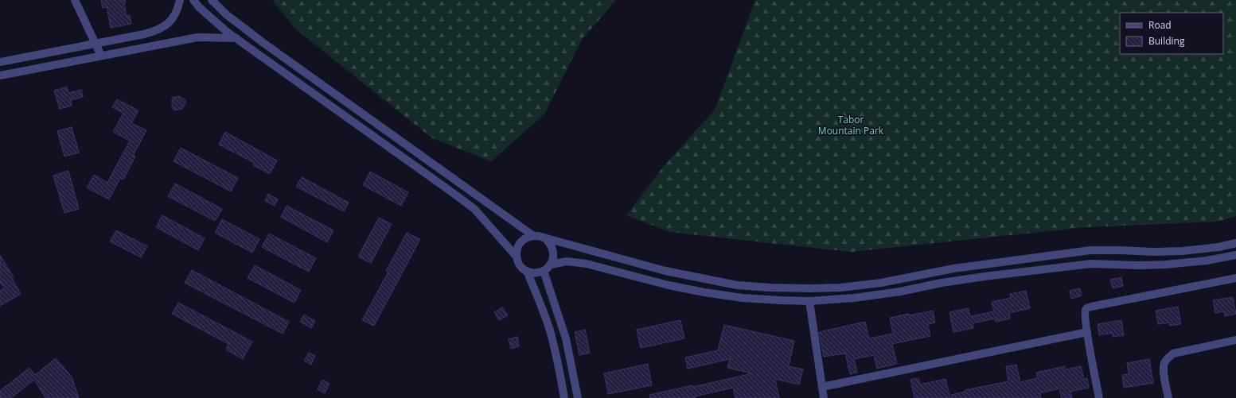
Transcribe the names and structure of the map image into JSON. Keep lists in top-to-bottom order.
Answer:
{
  "parks": ["Tabor Mountain Park"],
  "legend": ["Road", "Building"]
}
